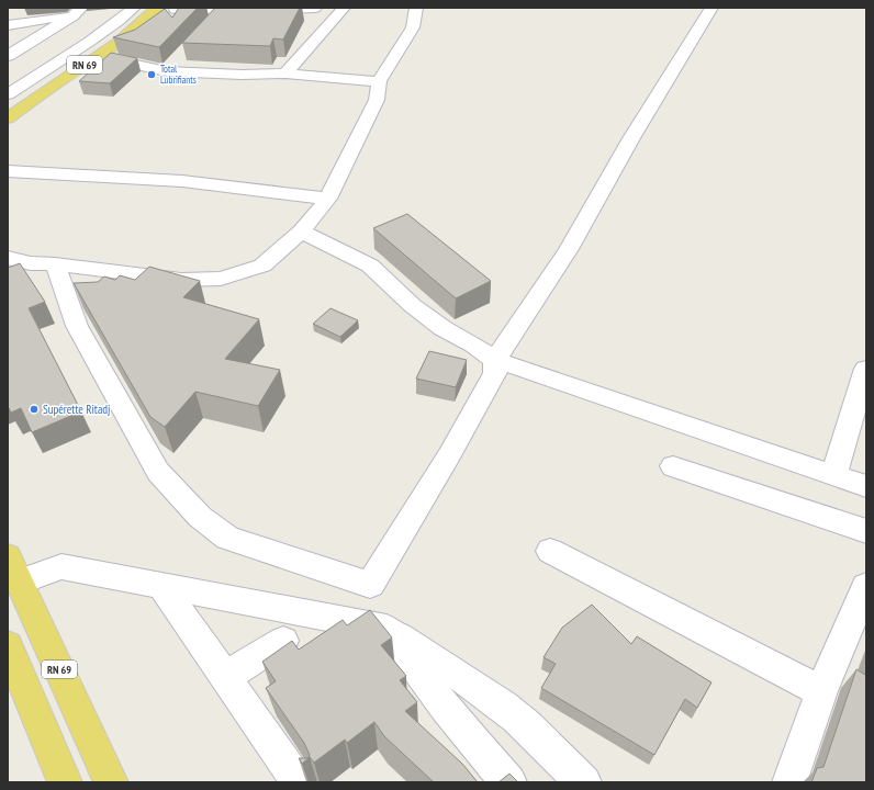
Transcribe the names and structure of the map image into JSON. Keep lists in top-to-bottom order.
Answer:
{
  "streets": {
    "main road": ["RN 69"]
  },
  "places": ["Total Lubrifiants", "Supérette Ritadj"]
}
